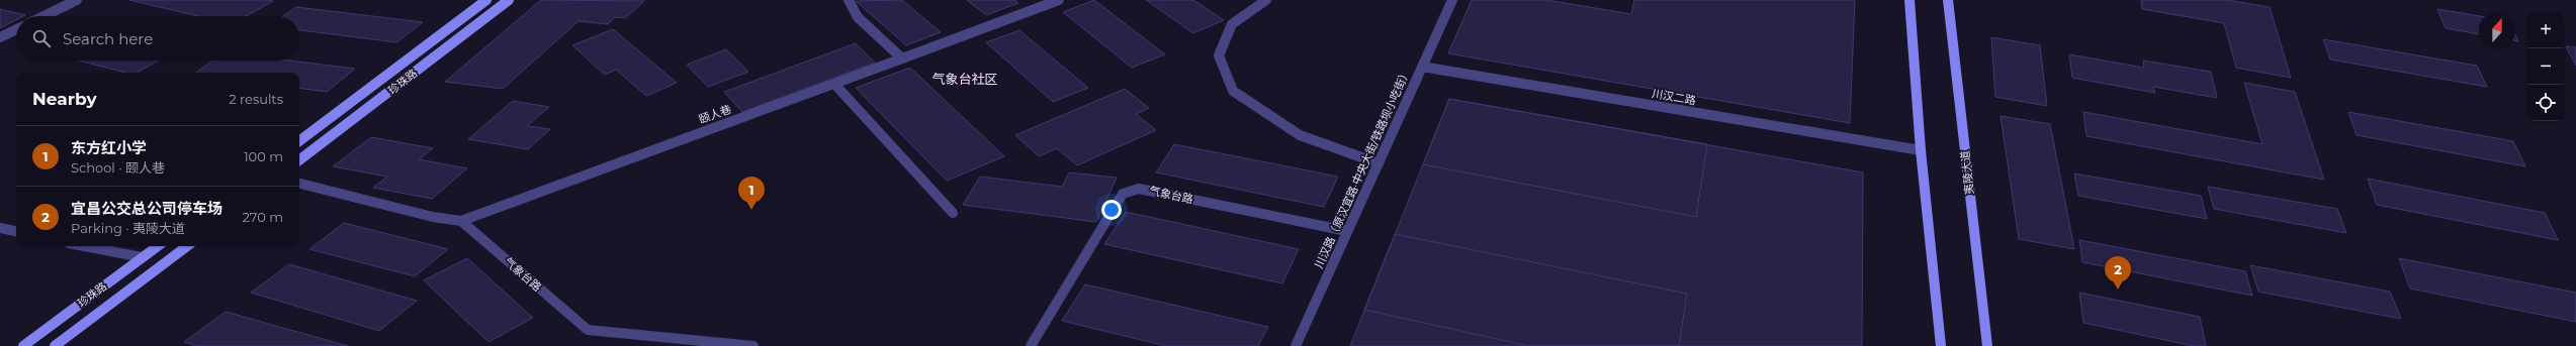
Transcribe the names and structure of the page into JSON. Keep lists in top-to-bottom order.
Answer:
{
  "streets": {
    "main road": ["珍珠路", "夷陵大道"],
    "street": [
      "川汉二路",
      "颐人巷",
      "川汉路（原汉宜路·中央大街/铁路坝小吃街）",
      "气象台路"
    ]
  },
  "crossings": [
    ["川汉二路", "川汉路（原汉宜路·中央大街/铁路坝小吃街）"],
    ["颐人巷", "气象台路"],
    ["川汉路（原汉宜路·中央大街/铁路坝小吃街）", "气象台路"]
  ],
  "districts": ["气象台社区"],
  "north": "top",
  "page": {
    "map_buttons": ["+", "−"],
    "search": "Search here",
    "heading": ["Nearby", "2 results"],
    "list": [
      {
        "mark": "1",
        "name": "东方红小学",
        "note": "School · 颐人巷",
        "value": "100 m"
      },
      {
        "mark": "2",
        "name": "宜昌公交总公司停车场",
        "note": "Parking · 夷陵大道",
        "value": "270 m"
      }
    ],
    "pins": ["1", "2"]
  }
}
